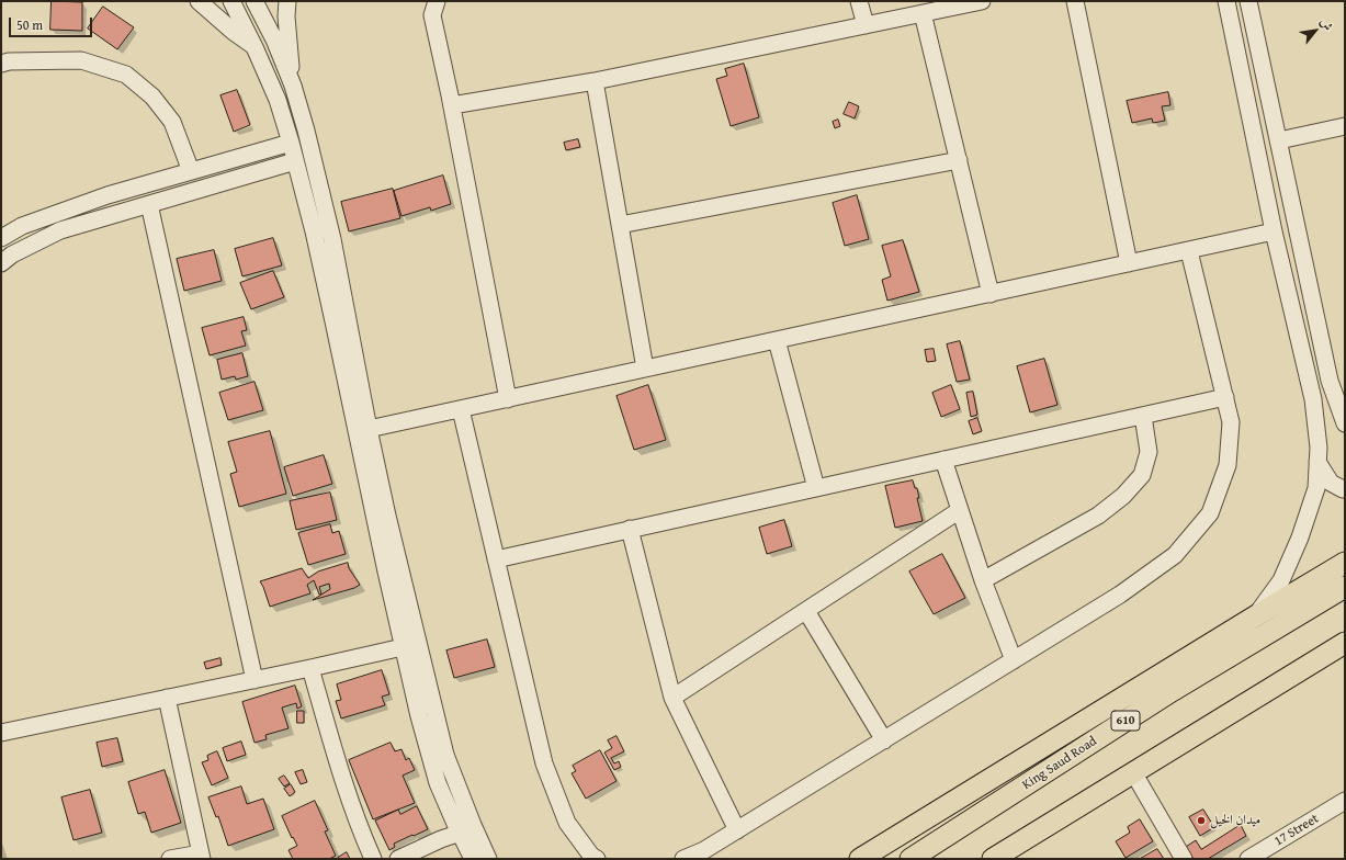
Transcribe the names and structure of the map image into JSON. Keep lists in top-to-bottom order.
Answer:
{
  "streets": {
    "main road": ["610", "King Saud Road"],
    "street": ["17 Street"]
  },
  "places": ["ميدان الخيل"],
  "scale_bar": "50 m",
  "north": "top right"
}
